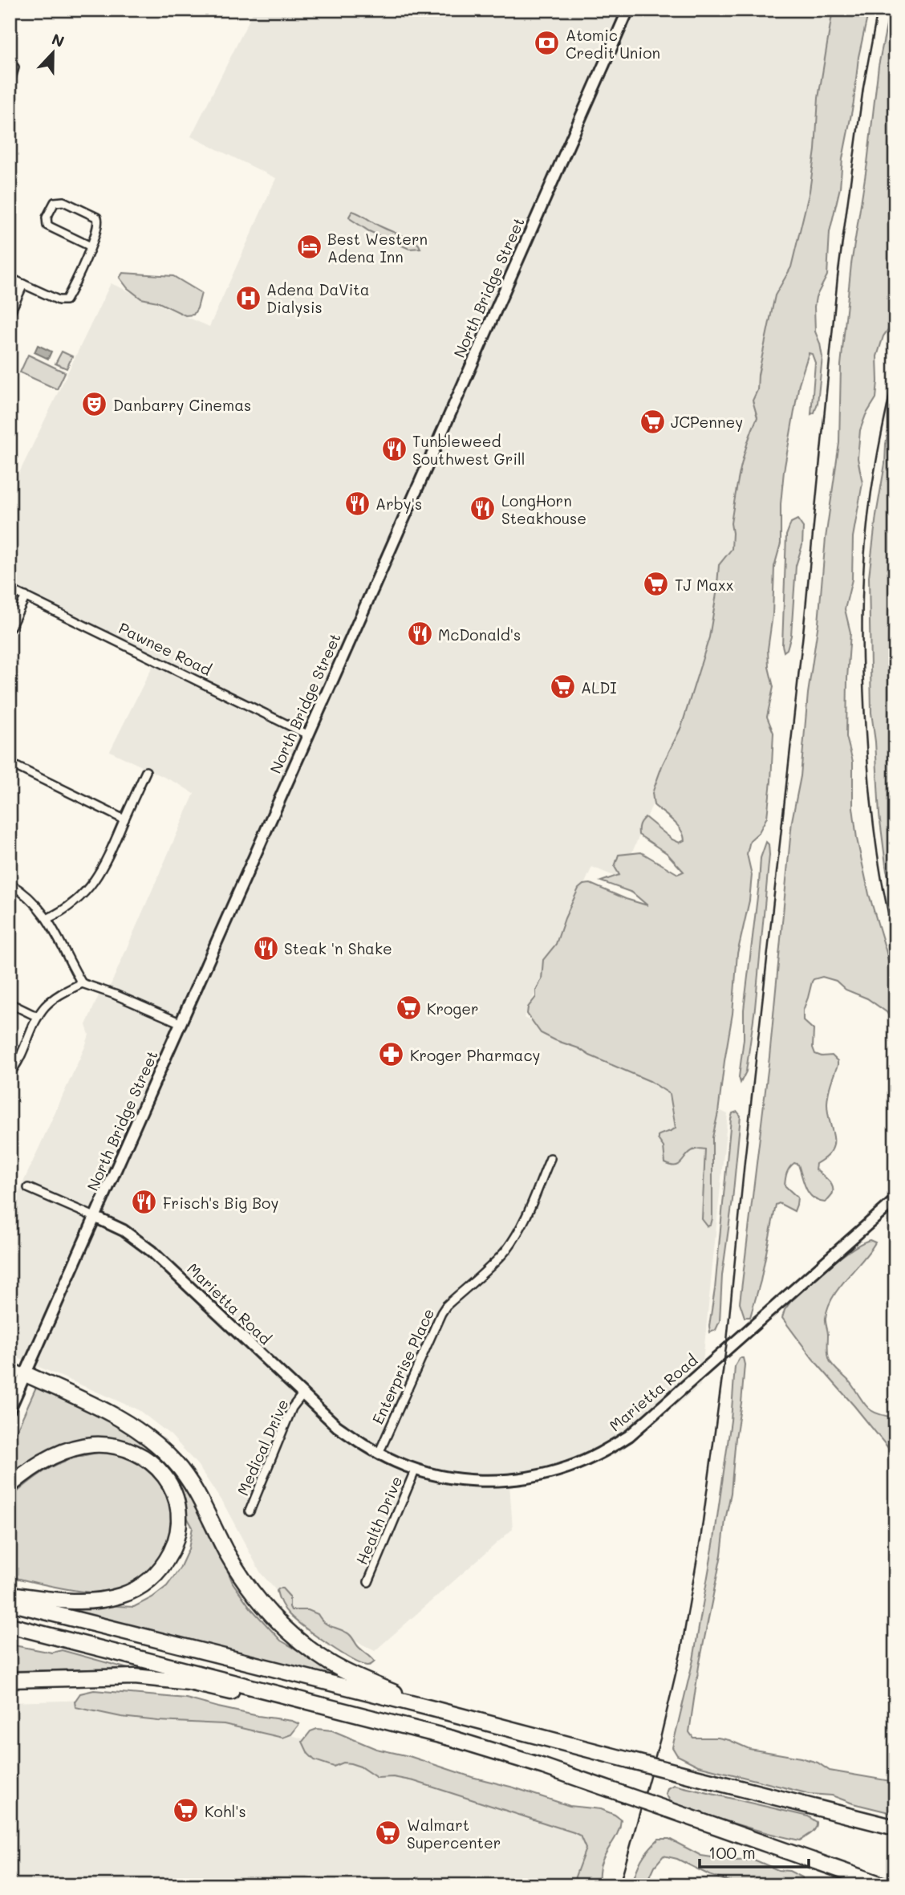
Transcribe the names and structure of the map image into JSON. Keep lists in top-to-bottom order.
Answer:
{
  "streets": {
    "main road": ["North Bridge Street", "Marietta Road"],
    "street": [
      "Pawnee Road",
      "Enterprise Place",
      "Medical Drive",
      "Health Drive"
    ]
  },
  "crossings": [
    ["North Bridge Street", "Pawnee Road"],
    ["North Bridge Street", "Marietta Road"],
    ["Marietta Road", "Enterprise Place"],
    ["Marietta Road", "Medical Drive"],
    ["Marietta Road", "Health Drive"]
  ],
  "places": {
    "bank": ["Atomic Credit Union"],
    "hotel": ["Best Western Adena Inn"],
    "hospital": ["Adena DaVita Dialysis"],
    "theatre": ["Danbarry Cinemas"],
    "supermarket": [
      "JCPenney",
      "TJ Maxx",
      "ALDI",
      "Kroger",
      "Kohl's",
      "Walmart Supercenter"
    ],
    "restaurant": [
      "Tunbleweed Southwest Grill",
      "Arby's",
      "LongHorn Steakhouse",
      "McDonald's",
      "Steak 'n Shake",
      "Frisch's Big Boy"
    ],
    "pharmacy": ["Kroger Pharmacy"]
  },
  "scale_bar": "100 m",
  "north": "top"
}
